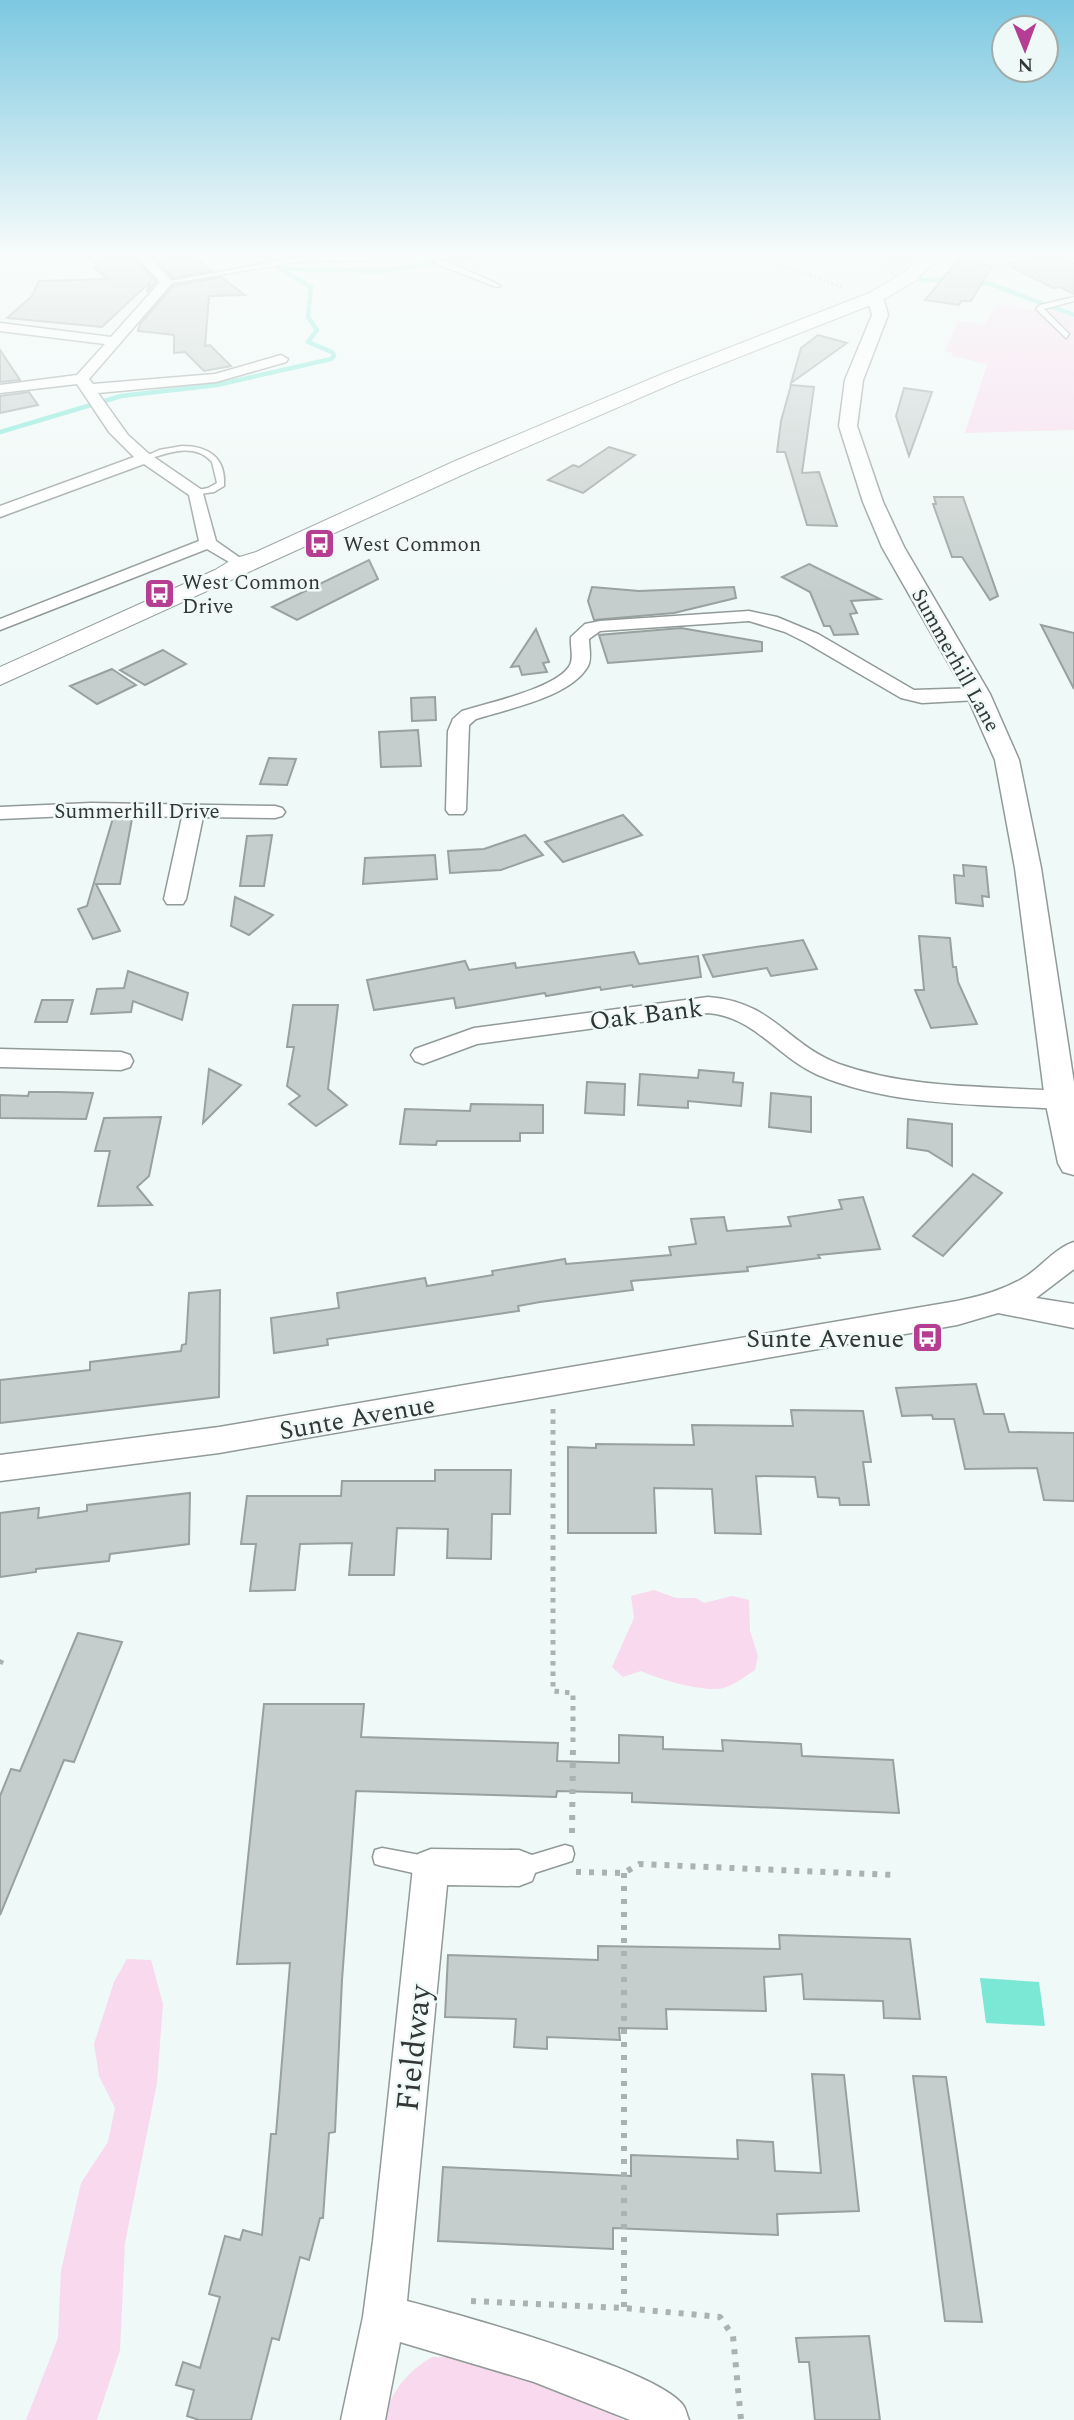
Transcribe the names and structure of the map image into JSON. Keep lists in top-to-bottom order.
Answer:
{
  "streets": {
    "street": [
      "Summerhill Lane",
      "Summerhill Drive",
      "Oak Bank",
      "Sunte Avenue",
      "Fieldway"
    ]
  },
  "crossings": [
    ["Summerhill Lane", "Oak Bank"]
  ],
  "places": {
    "bus stop": ["West Common", "West Common Drive", "Sunte Avenue"]
  },
  "north": "bottom"
}
